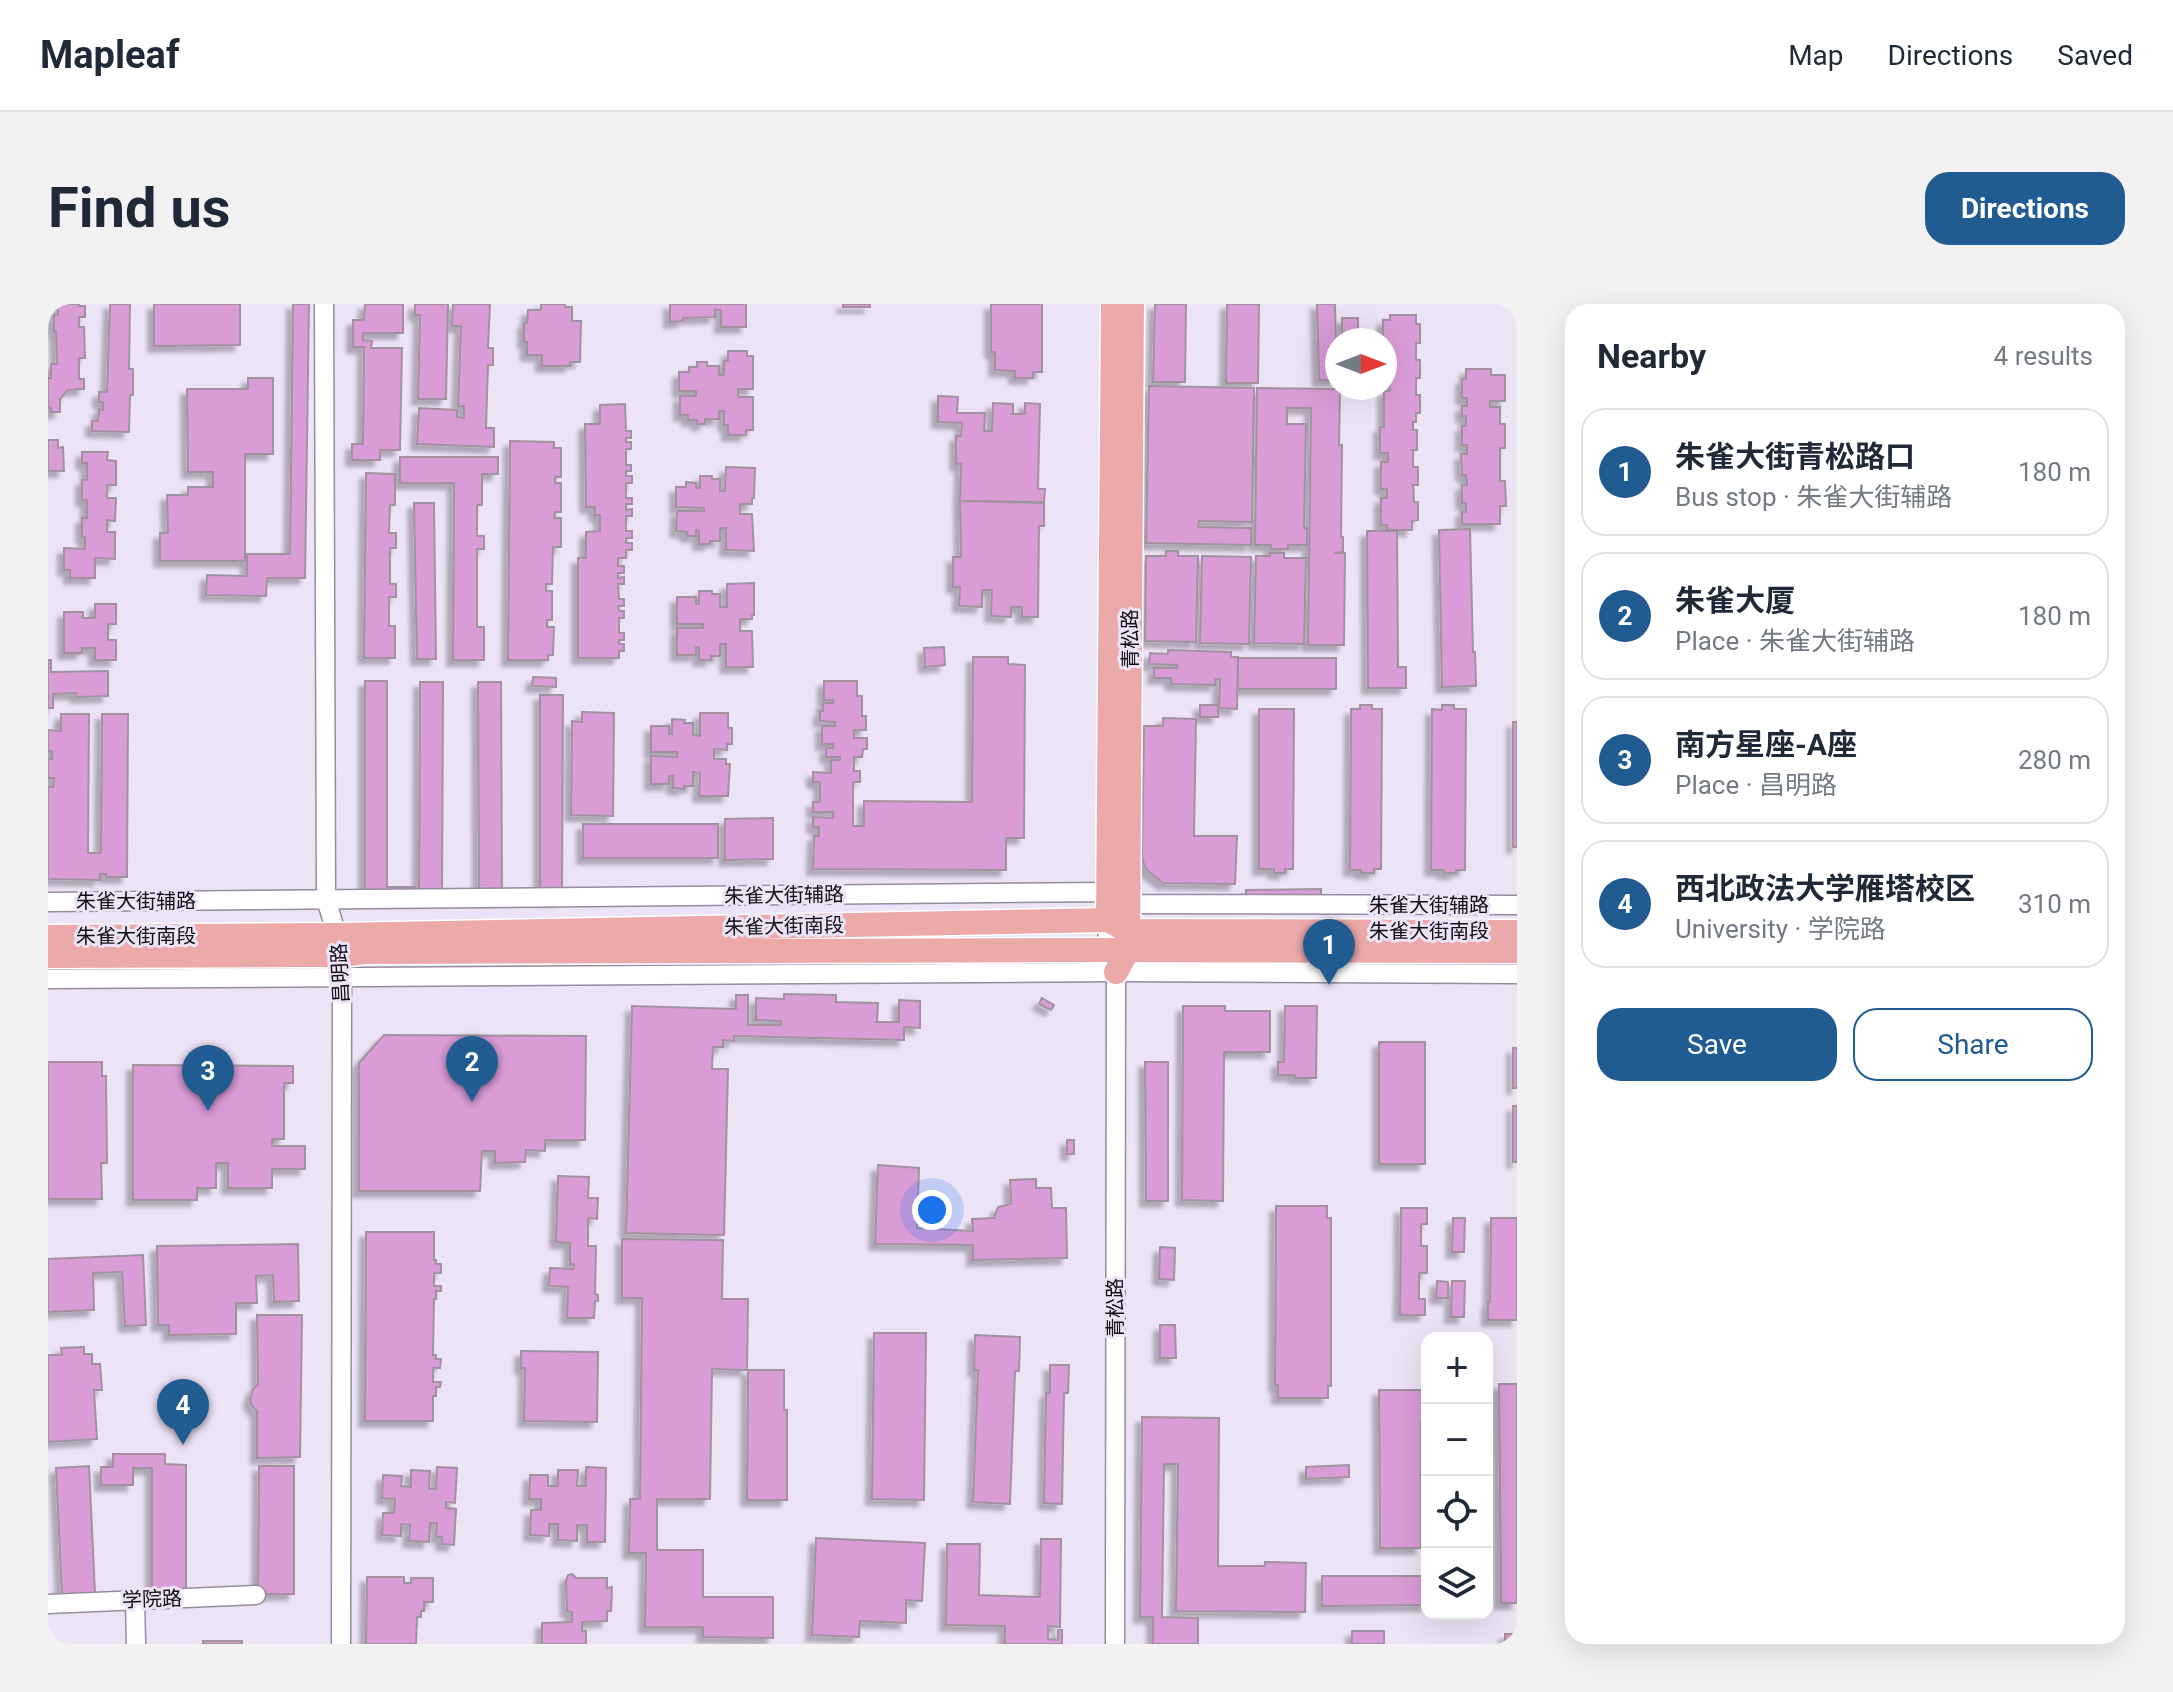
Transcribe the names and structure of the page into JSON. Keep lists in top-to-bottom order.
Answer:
{
  "streets": {
    "main road": ["青松路", "朱雀大街南段"],
    "street": ["朱雀大街辅路", "昌明路", "学院路"]
  },
  "crossings": [
    ["青松路", "朱雀大街辅路"],
    ["青松路", "朱雀大街南段"],
    ["朱雀大街辅路", "昌明路"],
    ["朱雀大街南段", "昌明路"]
  ],
  "north": "right",
  "page": {
    "header": "Mapleaf",
    "nav": ["Map", "Directions", "Saved"],
    "buttons": [
      "Directions",
      ["Save", "Share"]
    ],
    "title": "Find us",
    "heading": ["Nearby", "4 results"],
    "list": [
      {
        "mark": "1",
        "name": "朱雀大街青松路口",
        "note": "Bus stop · 朱雀大街辅路",
        "value": "180 m"
      },
      {
        "mark": "2",
        "name": "朱雀大厦",
        "note": "Place · 朱雀大街辅路",
        "value": "180 m"
      },
      {
        "mark": "3",
        "name": "南方星座-A座",
        "note": "Place · 昌明路",
        "value": "280 m"
      },
      {
        "mark": "4",
        "name": "西北政法大学雁塔校区",
        "note": "University · 学院路",
        "value": "310 m"
      }
    ],
    "pins": [
      "1",
      "2",
      "3",
      "4"
    ],
    "map_buttons": ["+", "−"]
  }
}
